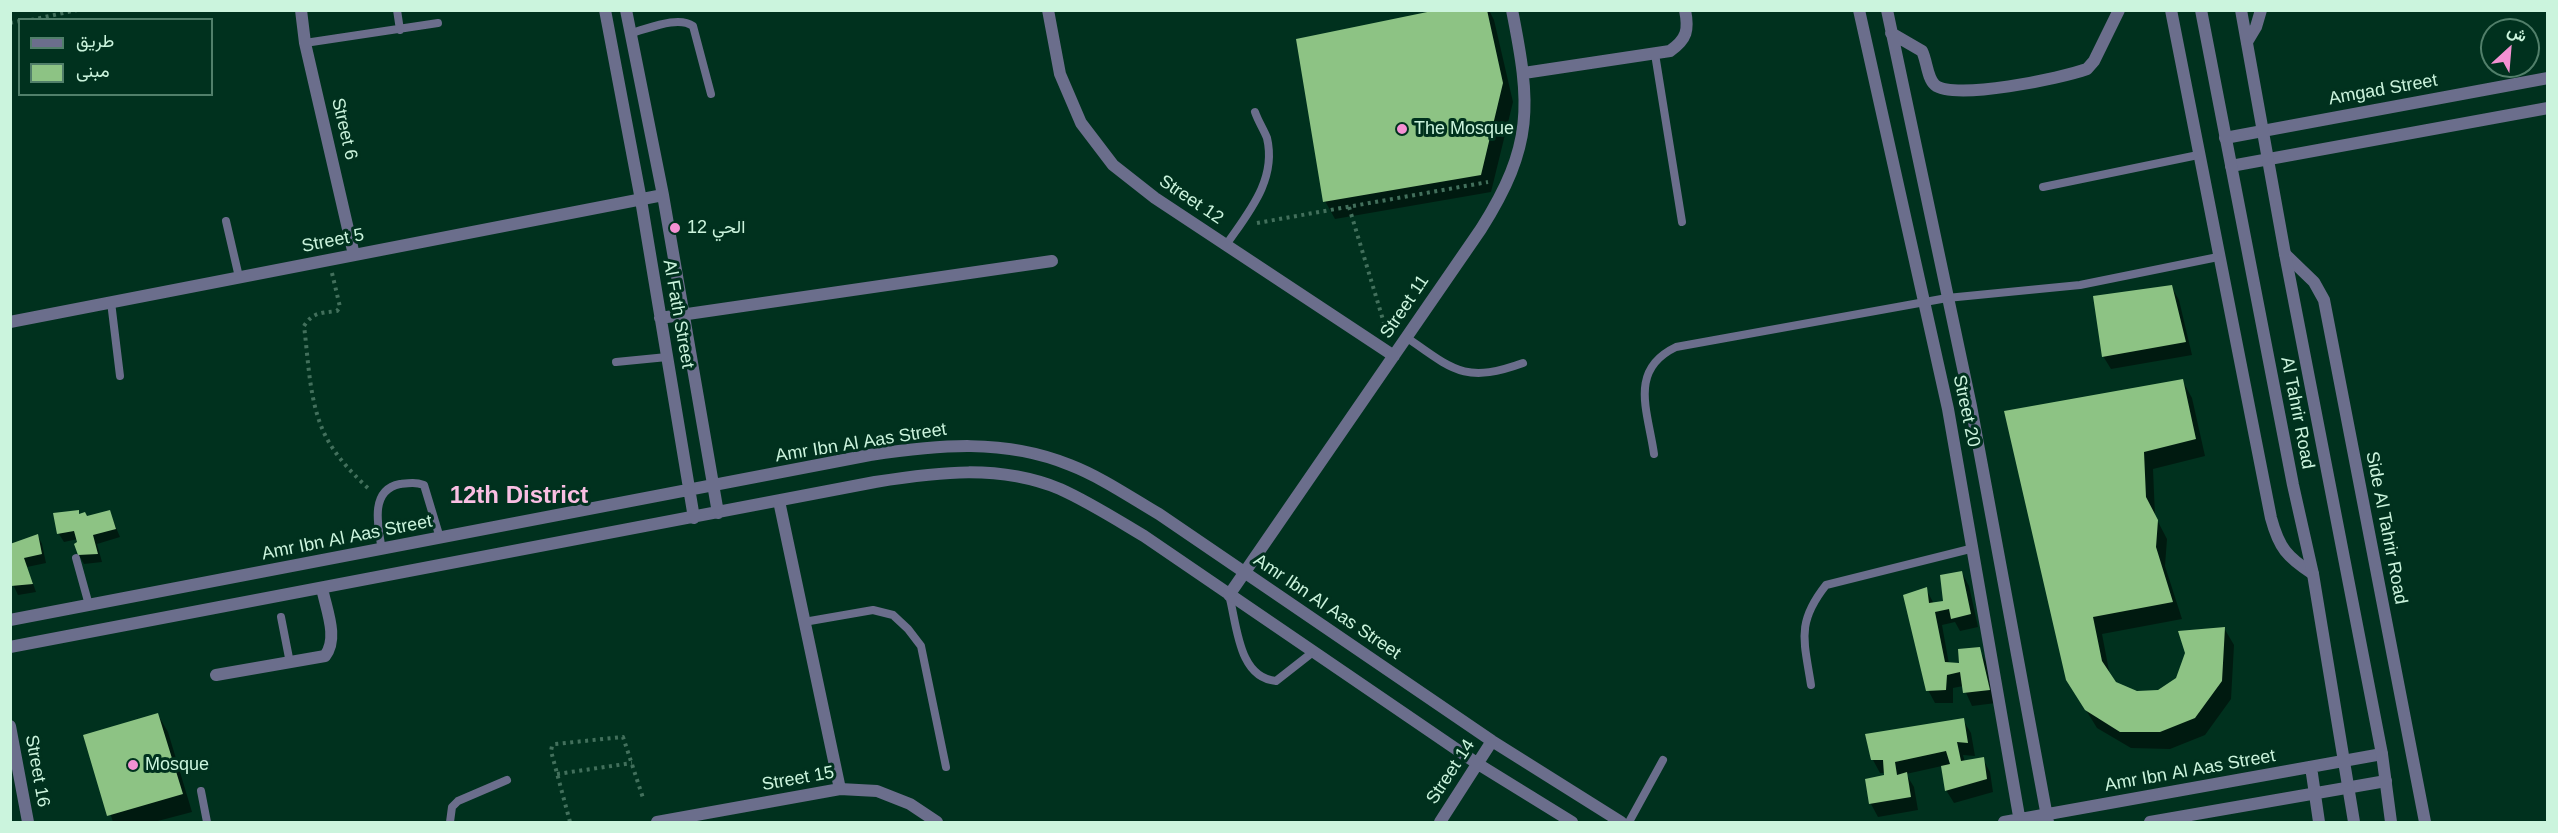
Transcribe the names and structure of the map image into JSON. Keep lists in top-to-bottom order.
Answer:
{
  "streets": {
    "street": [
      "Amgad Street",
      "Street 6",
      "Street 12",
      "Street 5",
      "Street 11",
      "Al Fath Street",
      "Street 20",
      "Al Tahrir Road",
      "Amr Ibn Al Aas Street",
      "Side Al Tahrir Road",
      "Street 16",
      "Street 14",
      "Street 15"
    ]
  },
  "crossings": [
    ["Amgad Street", "Al Tahrir Road"],
    ["Street 6", "Street 5"],
    ["Street 12", "Street 11"],
    ["Street 5", "Al Fath Street"],
    ["Street 11", "Amr Ibn Al Aas Street"],
    ["Al Fath Street", "Amr Ibn Al Aas Street"],
    ["Street 20", "Amr Ibn Al Aas Street"],
    ["Al Tahrir Road", "Amr Ibn Al Aas Street"],
    ["Al Tahrir Road", "Side Al Tahrir Road"],
    ["Amr Ibn Al Aas Street", "Street 14"]
  ],
  "districts": ["12th District"],
  "places": ["The Mosque", "الحي 12", "Mosque"],
  "legend": ["طريق", "مبنى"],
  "north": "top right"
}
